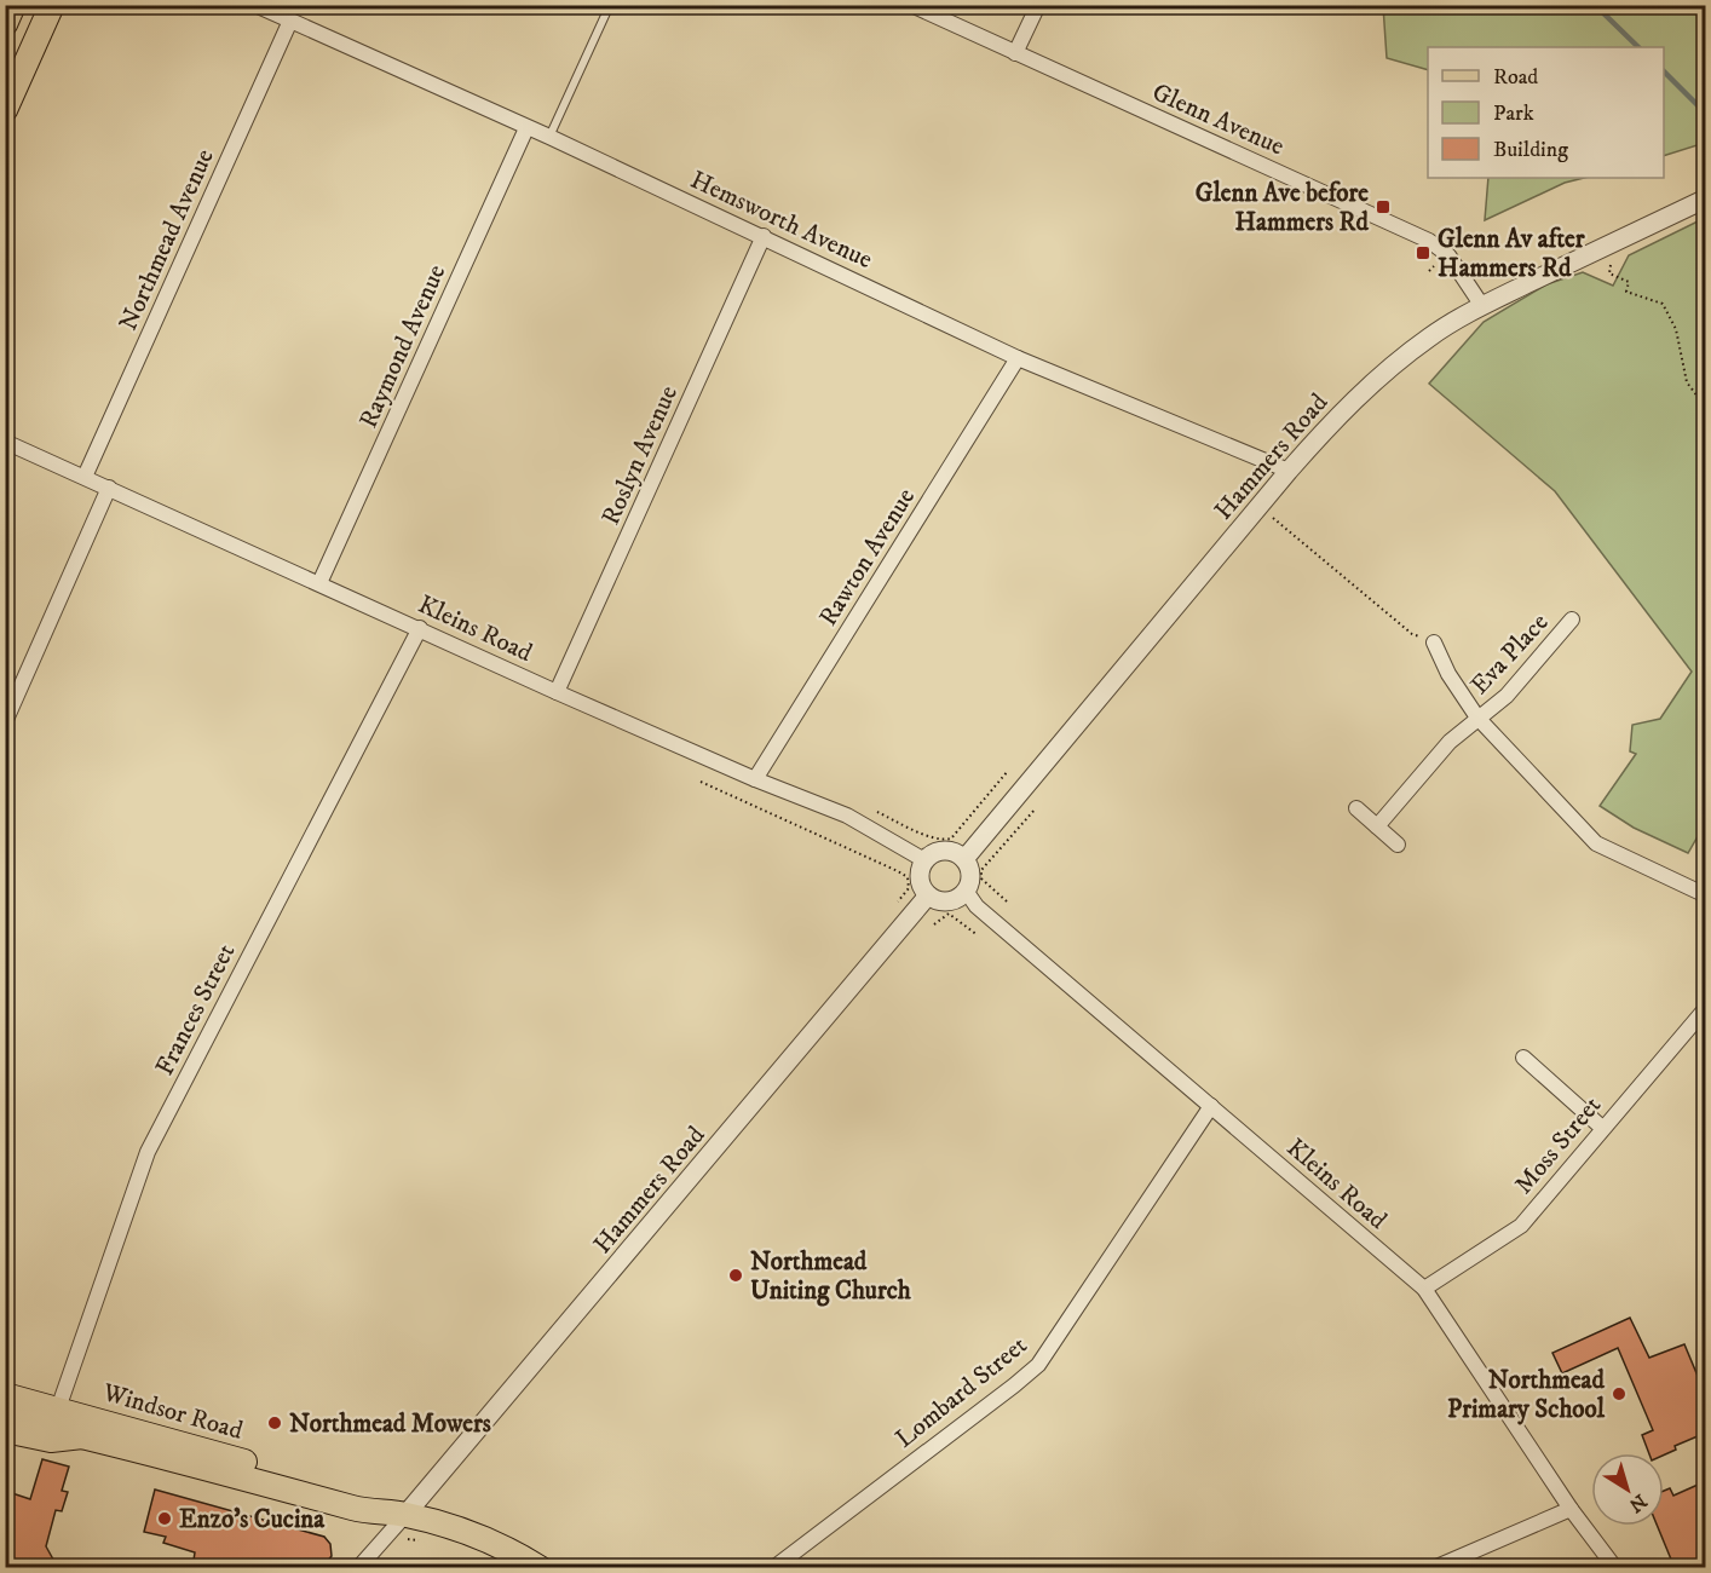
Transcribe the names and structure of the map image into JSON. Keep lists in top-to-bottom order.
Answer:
{
  "streets": {
    "main road": ["Windsor Road"],
    "street": [
      "Glenn Avenue",
      "Hemsworth Avenue",
      "Northmead Avenue",
      "Raymond Avenue",
      "Roslyn Avenue",
      "Hammers Road",
      "Rawton Avenue",
      "Kleins Road",
      "Eva Place",
      "Frances Street",
      "Moss Street",
      "Lombard Street"
    ]
  },
  "crossings": [
    ["Glenn Avenue", "Hammers Road"],
    ["Hemsworth Avenue", "Northmead Avenue"],
    ["Hemsworth Avenue", "Raymond Avenue"],
    ["Hemsworth Avenue", "Roslyn Avenue"],
    ["Hemsworth Avenue", "Hammers Road"],
    ["Hemsworth Avenue", "Rawton Avenue"],
    ["Northmead Avenue", "Kleins Road"],
    ["Raymond Avenue", "Kleins Road"],
    ["Roslyn Avenue", "Kleins Road"],
    ["Hammers Road", "Kleins Road"],
    ["Hammers Road", "Windsor Road"],
    ["Rawton Avenue", "Kleins Road"],
    ["Kleins Road", "Frances Street"],
    ["Kleins Road", "Moss Street"],
    ["Kleins Road", "Lombard Street"],
    ["Frances Street", "Windsor Road"]
  ],
  "places": {
    "transit": ["Glenn Ave before Hammers Rd", "Glenn Av after Hammers Rd"],
    "other": [
      "Northmead Uniting Church",
      "Northmead Primary School",
      "Northmead Mowers",
      "Enzo's Cucina"
    ]
  },
  "legend": ["Road", "Park", "Building"],
  "north": "bottom right"
}
